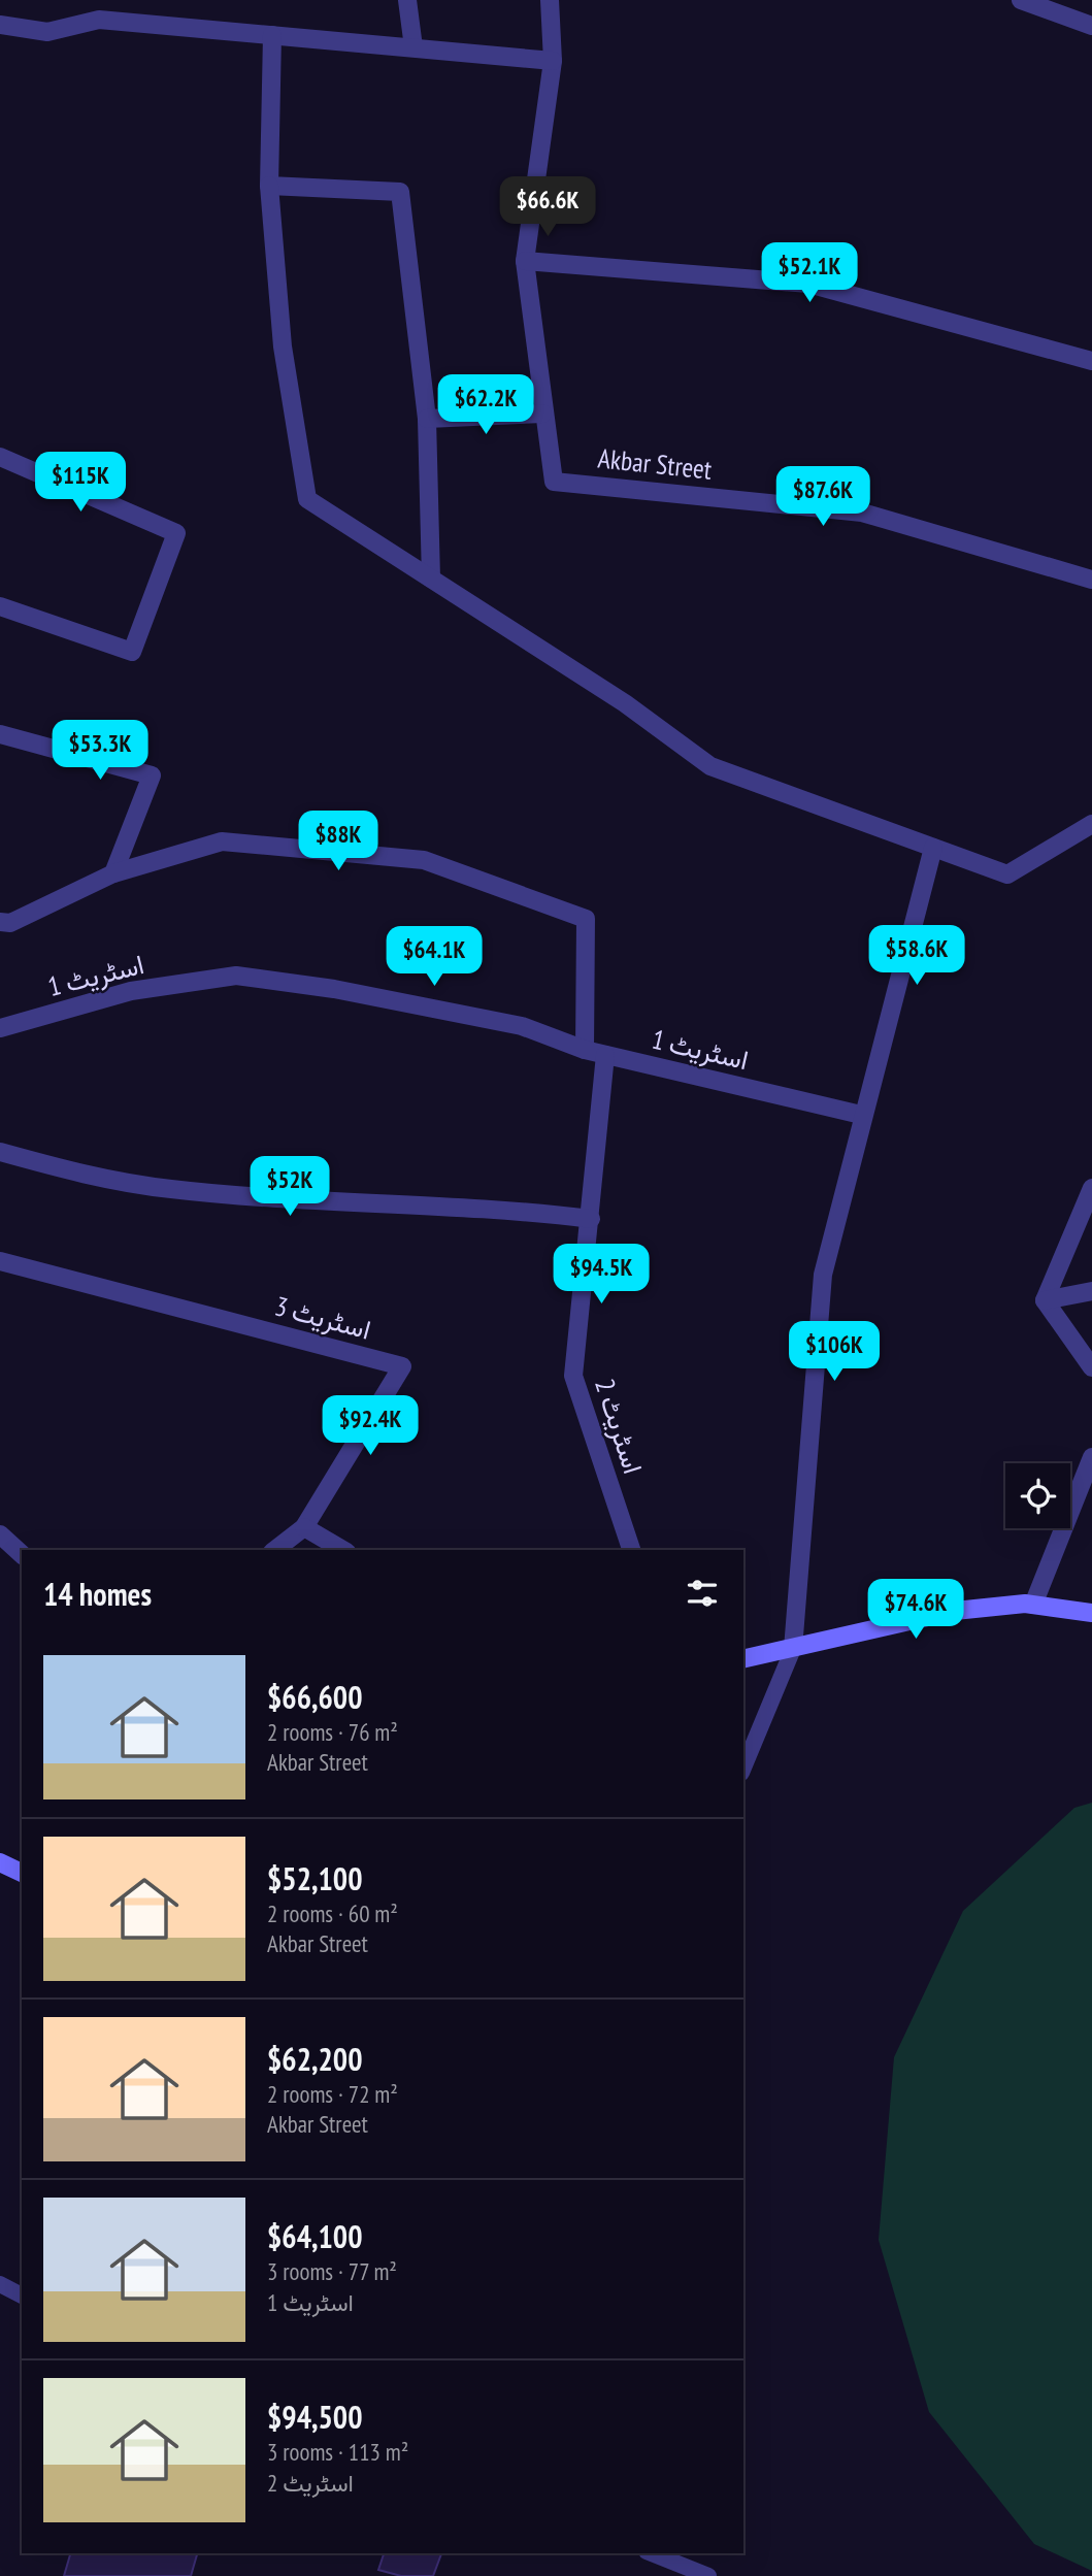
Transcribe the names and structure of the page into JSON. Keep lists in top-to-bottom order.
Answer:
{
  "streets": {
    "street": [
      "Akbar Street",
      "اسٹریٹ 1",
      "اسٹریٹ 3",
      "اسٹریٹ 2"
    ]
  },
  "crossings": [
    ["اسٹریٹ 1", "اسٹریٹ 2"]
  ],
  "page": {
    "price": [
      "$66.6K",
      "$52.1K",
      "$62.2K",
      "$115K",
      "$87.6K",
      "$53.3K",
      "$88K",
      "$58.6K",
      "$64.1K",
      "$52K",
      "$94.5K",
      "$106K",
      "$92.4K",
      "$74.6K"
    ],
    "heading": "14 homes",
    "list": [
      {
        "name": "$66,600",
        "note": "2 rooms · 76 m² · Akbar Street"
      },
      {
        "name": "$52,100",
        "note": "2 rooms · 60 m² · Akbar Street"
      },
      {
        "name": "$62,200",
        "note": "2 rooms · 72 m² · Akbar Street"
      },
      {
        "name": "$64,100",
        "note": "3 rooms · 77 m² · اسٹریٹ 1"
      },
      {
        "name": "$94,500",
        "note": "3 rooms · 113 m² · اسٹریٹ 2"
      }
    ]
  }
}
